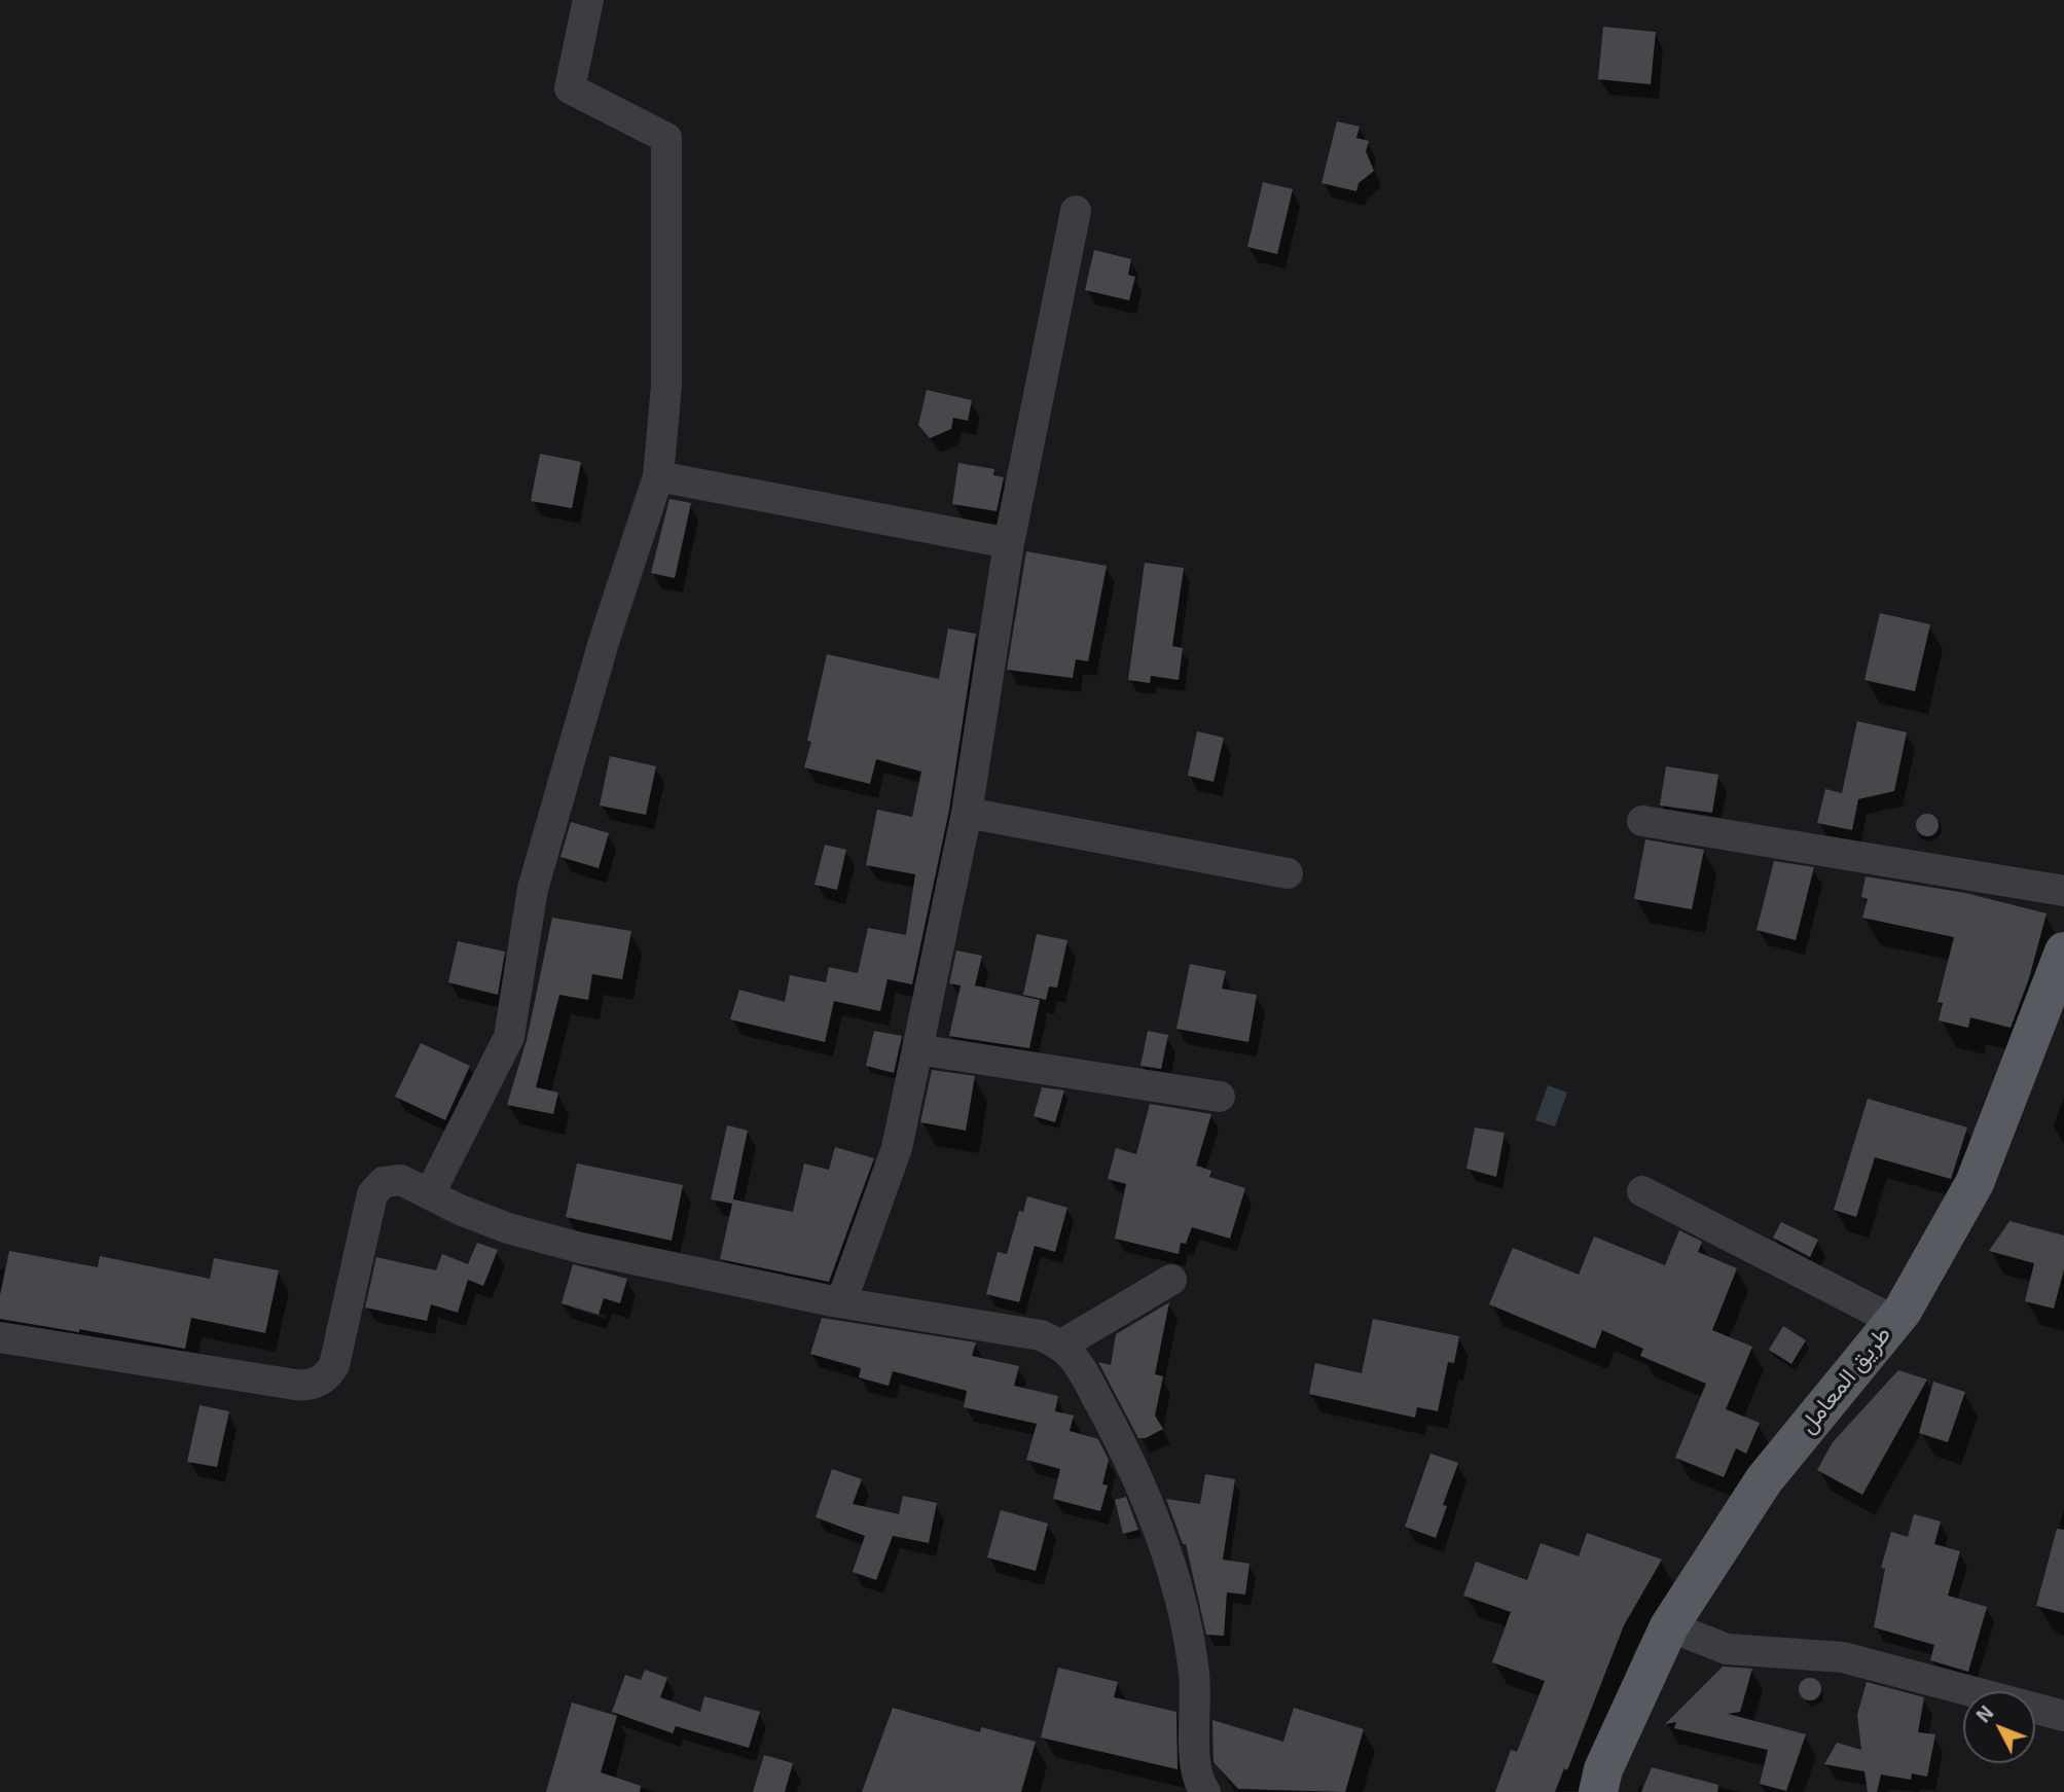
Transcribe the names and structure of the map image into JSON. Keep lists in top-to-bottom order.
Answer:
{
  "streets": {
    "main road": ["طريق المعامل"]
  },
  "north": "top left"
}
